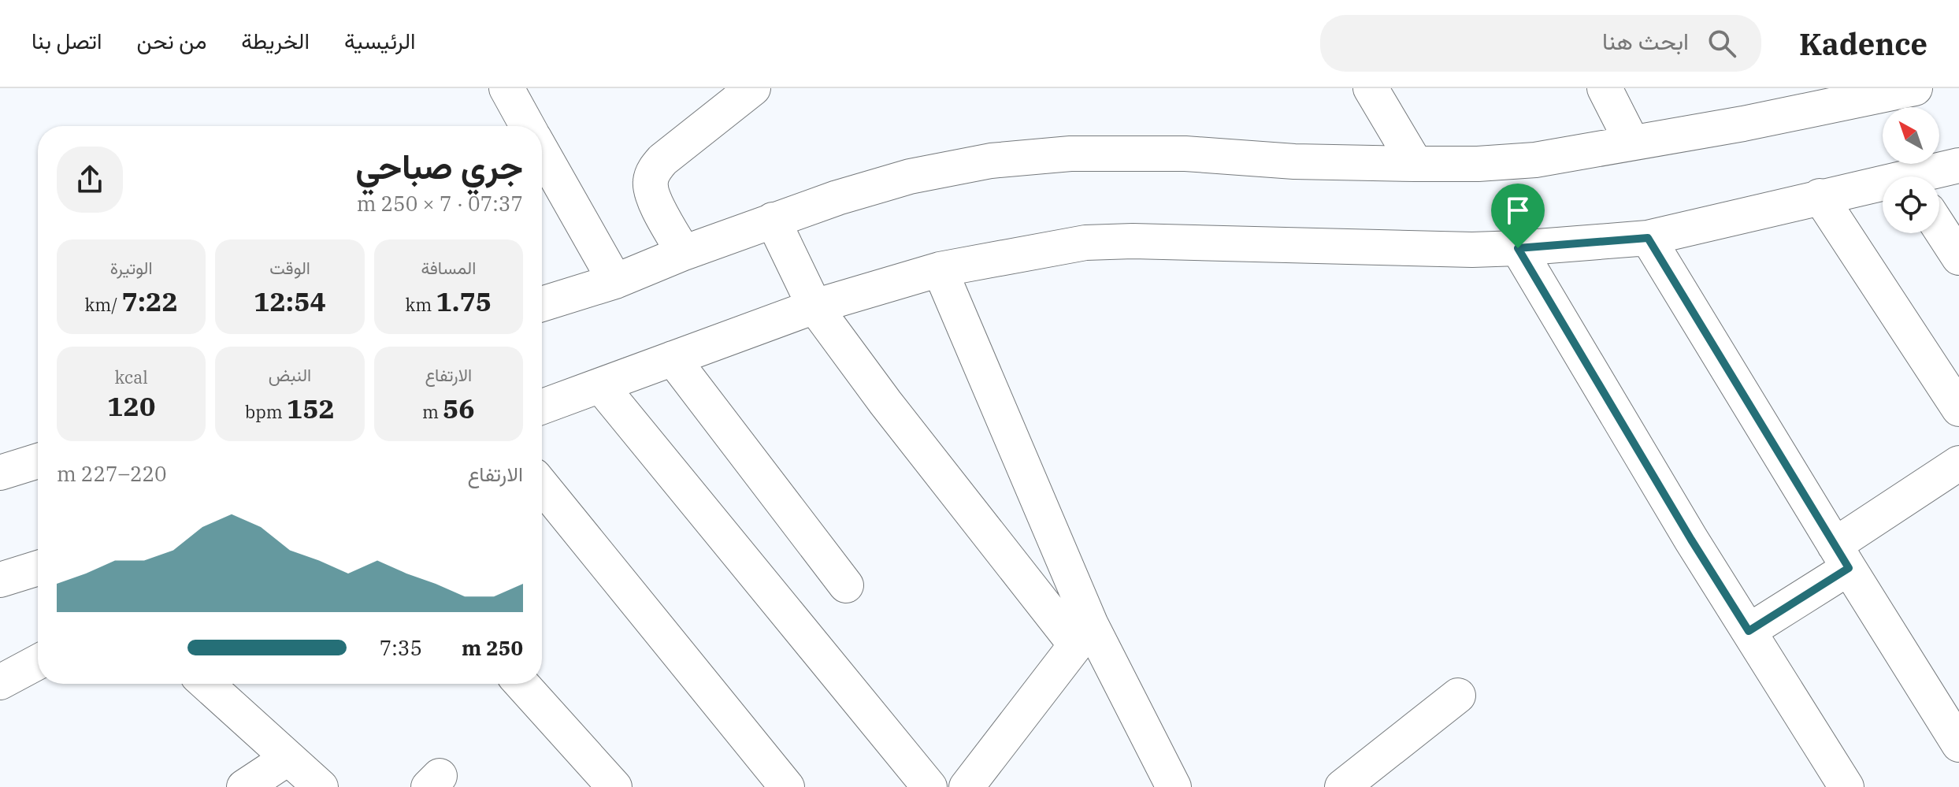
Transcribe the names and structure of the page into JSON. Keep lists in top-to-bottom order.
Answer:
{
  "north": "top left",
  "page": {
    "header": "Kadence",
    "search": "ابحث هنا",
    "nav": [
      "الرئيسية",
      "الخريطة",
      "من نحن",
      "اتصل بنا"
    ],
    "heading": ["جري صباحي", "07:37 · 7 × 250 m"],
    "stats": [
      ["المسافة", "1.75 km"],
      ["الوقت", "12:54"],
      ["الوتيرة", "7:22 /km"],
      ["الارتفاع", "56 m"],
      ["النبض", "152 bpm"],
      ["kcal", "120"]
    ],
    "chart": ["الارتفاع", "220–227 m"],
    "list": [
      {
        "name": "250 m",
        "note": "7:35"
      }
    ]
  }
}
